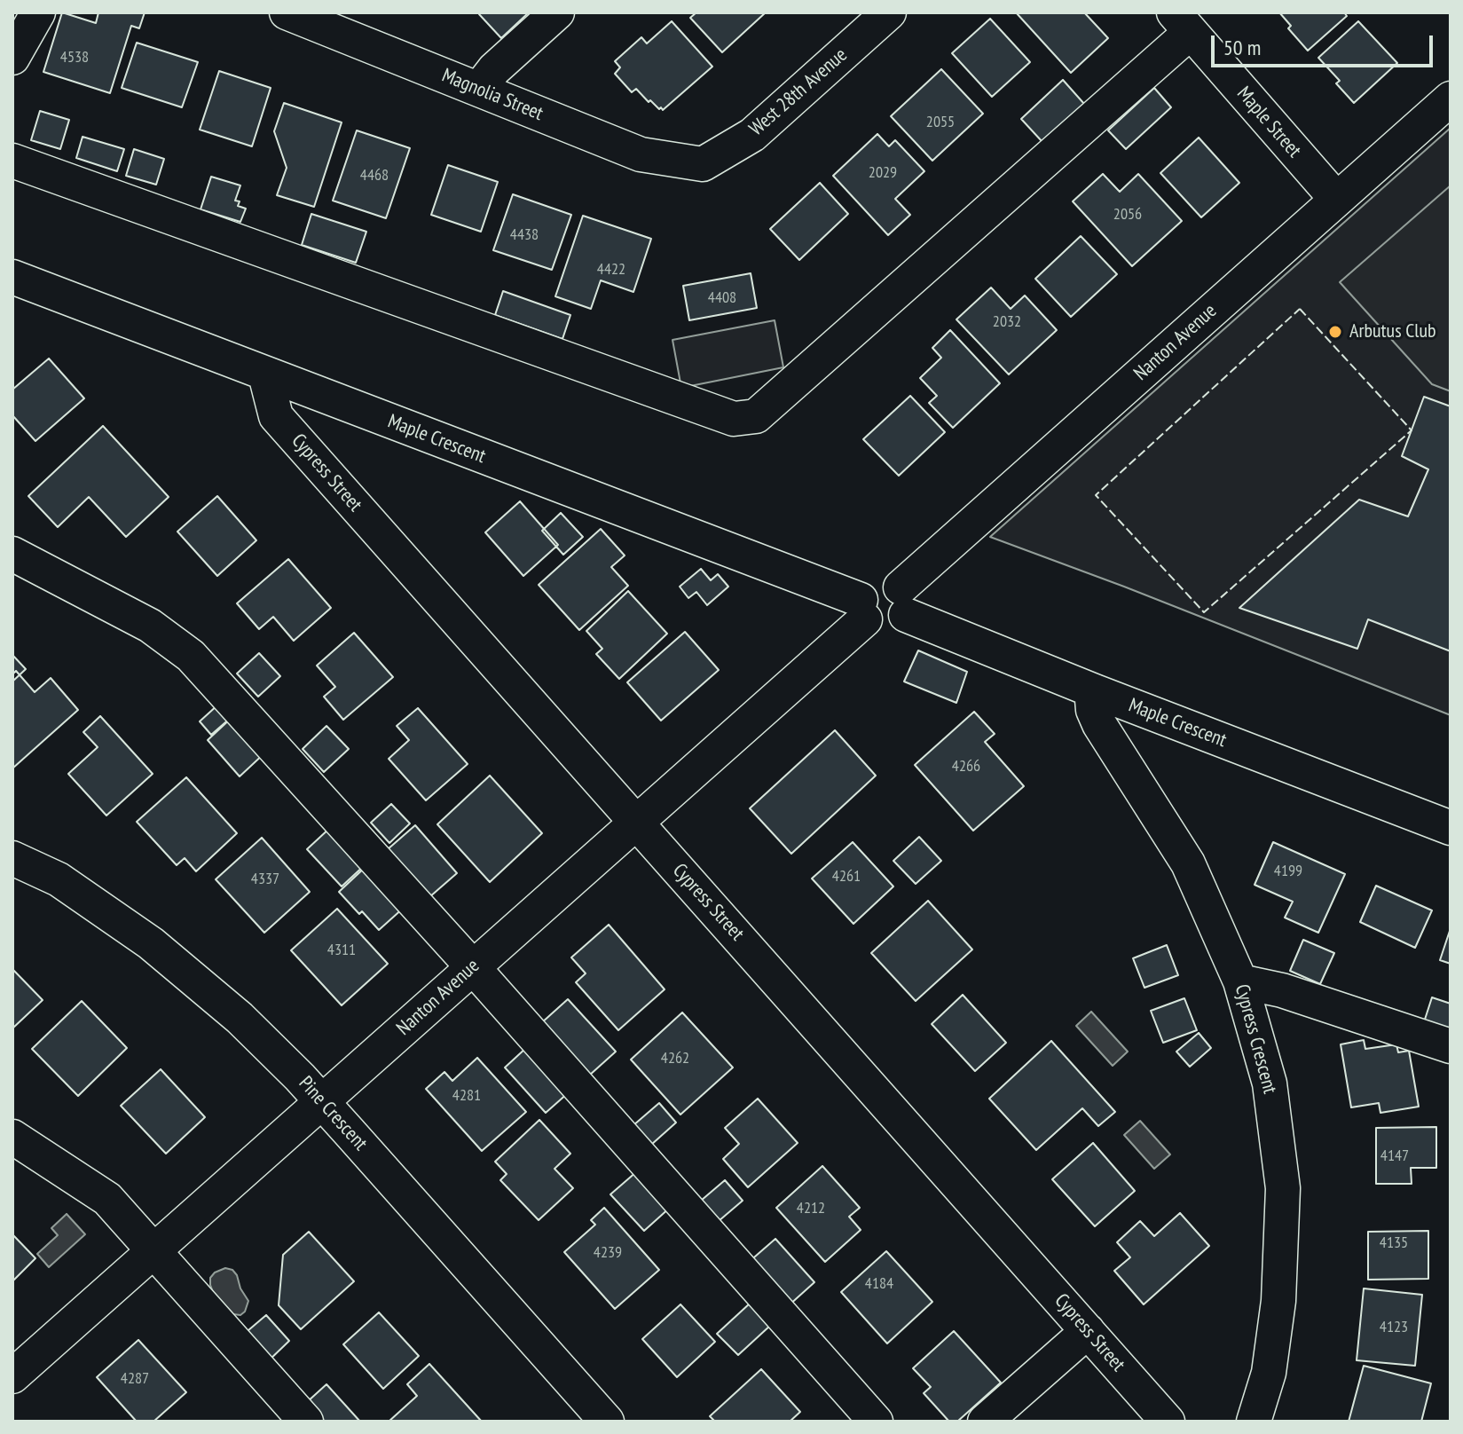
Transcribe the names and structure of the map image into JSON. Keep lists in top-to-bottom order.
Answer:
{
  "streets": {
    "street": [
      "West 28th Avenue",
      "Magnolia Street",
      "Maple Street",
      "Nanton Avenue",
      "Maple Crescent",
      "Cypress Street",
      "Cypress Crescent",
      "Pine Crescent"
    ]
  },
  "crossings": [
    ["West 28th Avenue", "Magnolia Street"],
    ["Maple Street", "Nanton Avenue"],
    ["Nanton Avenue", "Maple Crescent"],
    ["Nanton Avenue", "Cypress Street"],
    ["Nanton Avenue", "Pine Crescent"],
    ["Maple Crescent", "Cypress Street"],
    ["Maple Crescent", "Cypress Crescent"]
  ],
  "places": ["Arbutus Club"],
  "house_numbers": [
    "4538",
    "2055",
    "2029",
    "4468",
    "2056",
    "4438",
    "4422",
    "4408",
    "2032",
    "4266",
    "4199",
    "4261",
    "4337",
    "4311",
    "4262",
    "4281",
    "4147",
    "4212",
    "4135",
    "4239",
    "4184",
    "4123",
    "4287"
  ],
  "scale_bar": "50 m"
}
